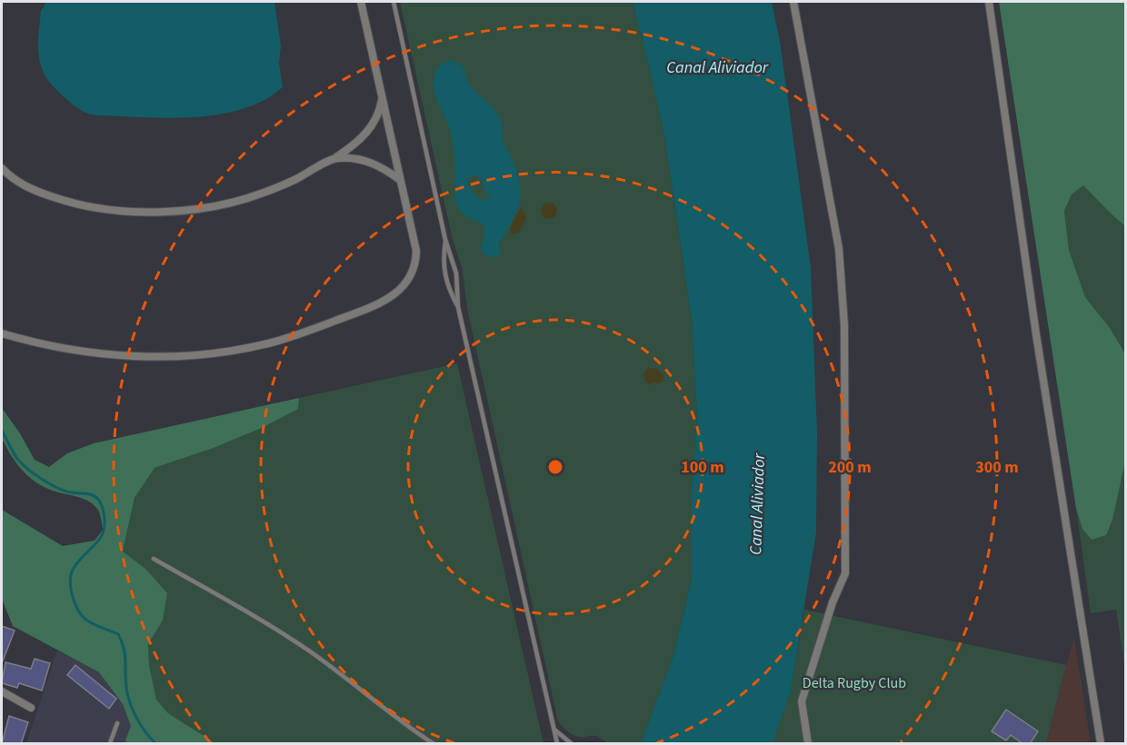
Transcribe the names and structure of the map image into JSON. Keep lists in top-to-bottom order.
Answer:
{
  "water": ["Canal Aliviador"],
  "parks": ["Delta Rugby Club"],
  "rings": ["100 m", "200 m", "300 m"]
}
